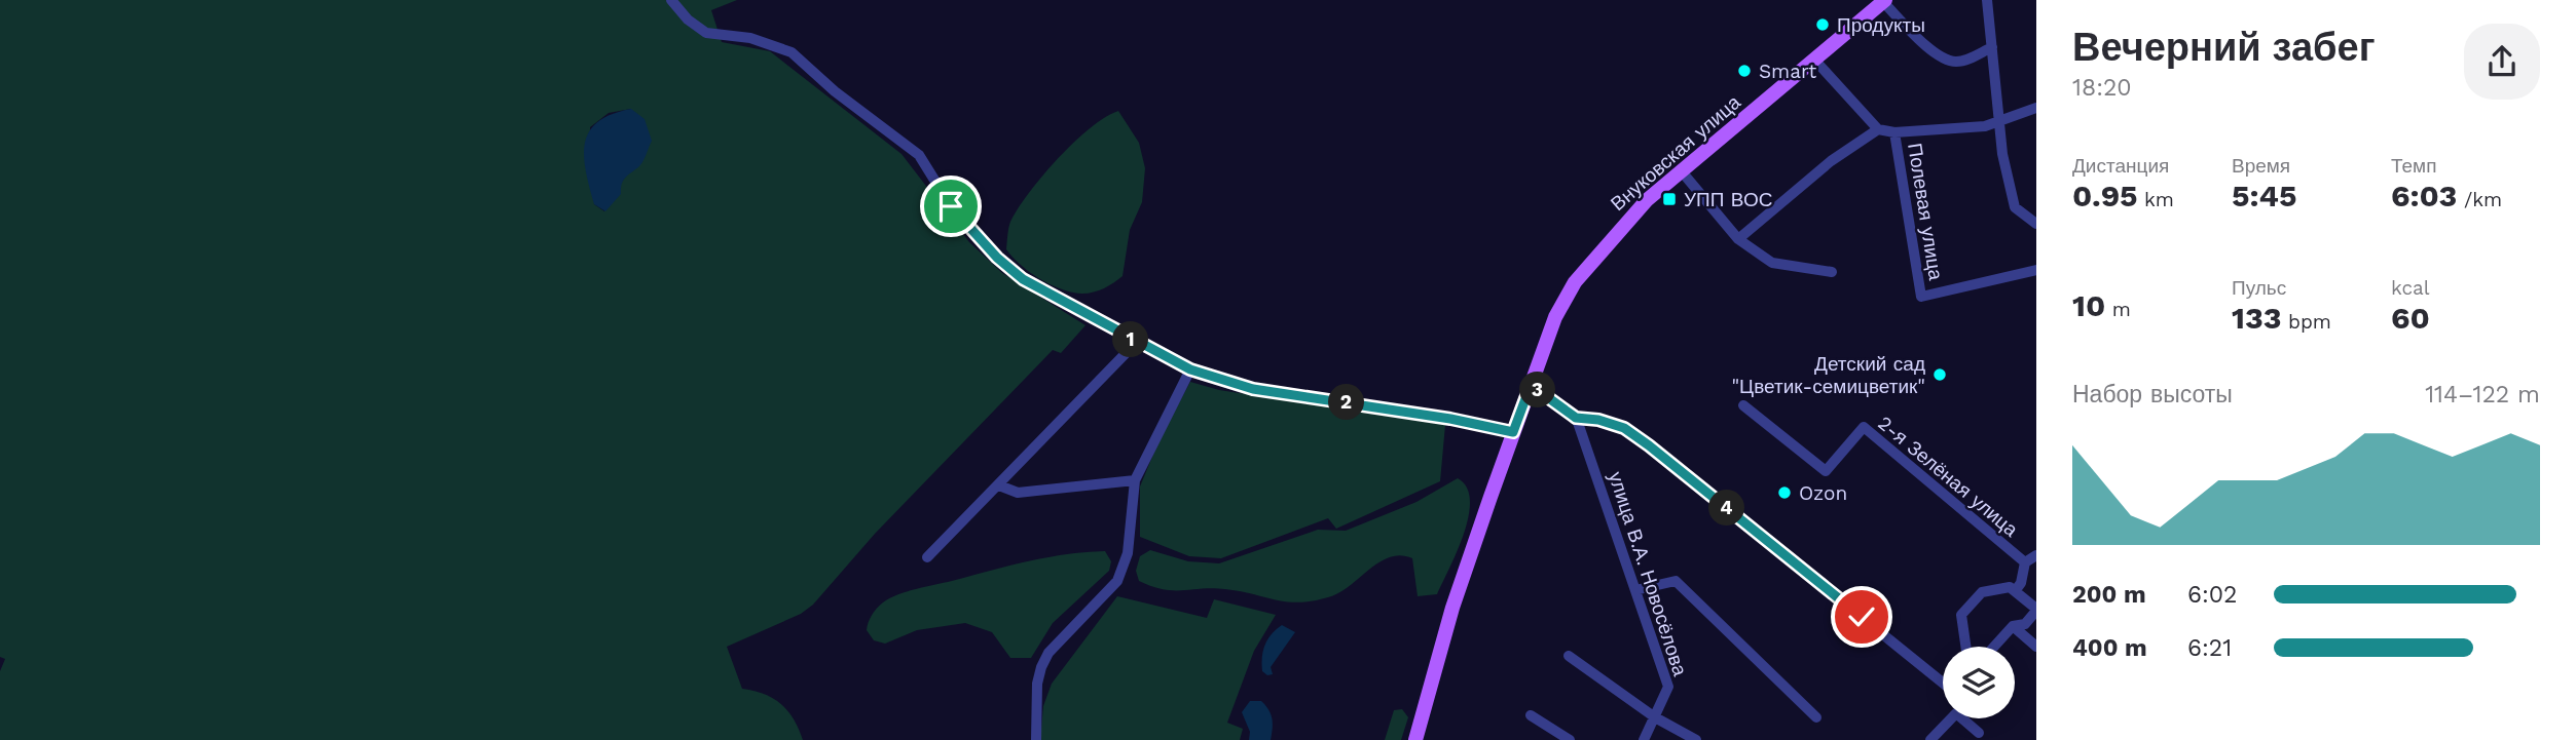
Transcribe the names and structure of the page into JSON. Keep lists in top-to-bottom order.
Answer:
{
  "streets": {
    "main road": ["Внуковская улица"],
    "street": ["Полевая улица", "2-я Зелёная улица", "улица В.А. Новосёлова"]
  },
  "places": {
    "other": [
      "Продукты",
      "Smart",
      "Детский сад \"Цветик-семицветик\"",
      "Ozon"
    ],
    "transit": ["УПП ВОС"]
  },
  "page": {
    "heading": ["Вечерний забег", "18:20"],
    "stats": [
      ["Дистанция", "0.95 km"],
      ["Время", "5:45"],
      ["Темп", "6:03 /km"],
      ["10 m"],
      ["Пульс", "133 bpm"],
      ["kcal", "60"]
    ],
    "pins": [
      "1",
      "3",
      "2",
      "4"
    ],
    "chart": ["Набор высоты", "114–122 m"],
    "list": [
      {
        "name": "200 m",
        "note": "6:02"
      },
      {
        "name": "400 m",
        "note": "6:21"
      }
    ]
  }
}
